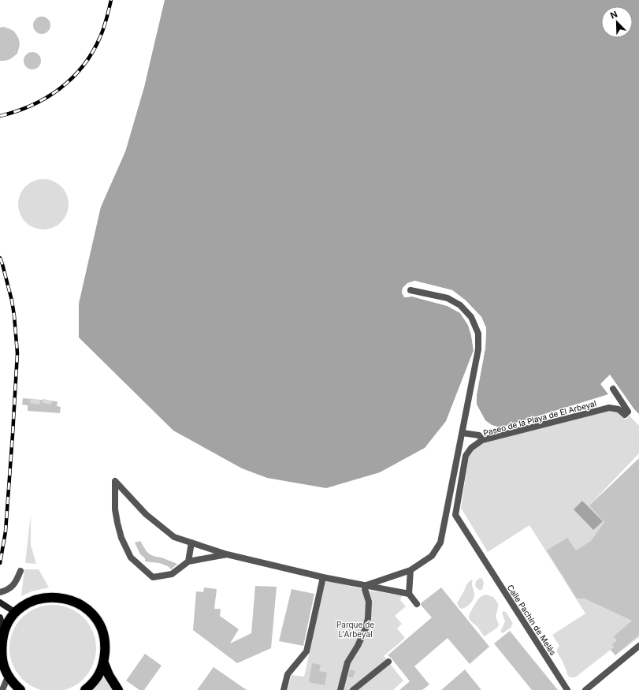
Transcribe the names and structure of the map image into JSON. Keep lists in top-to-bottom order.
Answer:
{
  "streets": {
    "street": ["Paseo de la Playa de El Arbeyal", "Calle Pachín de Melás"]
  },
  "crossings": [
    ["Paseo de la Playa de El Arbeyal", "Calle Pachín de Melás"]
  ],
  "parks": ["Parque de L'Arbeyal"],
  "north": "top left"
}
